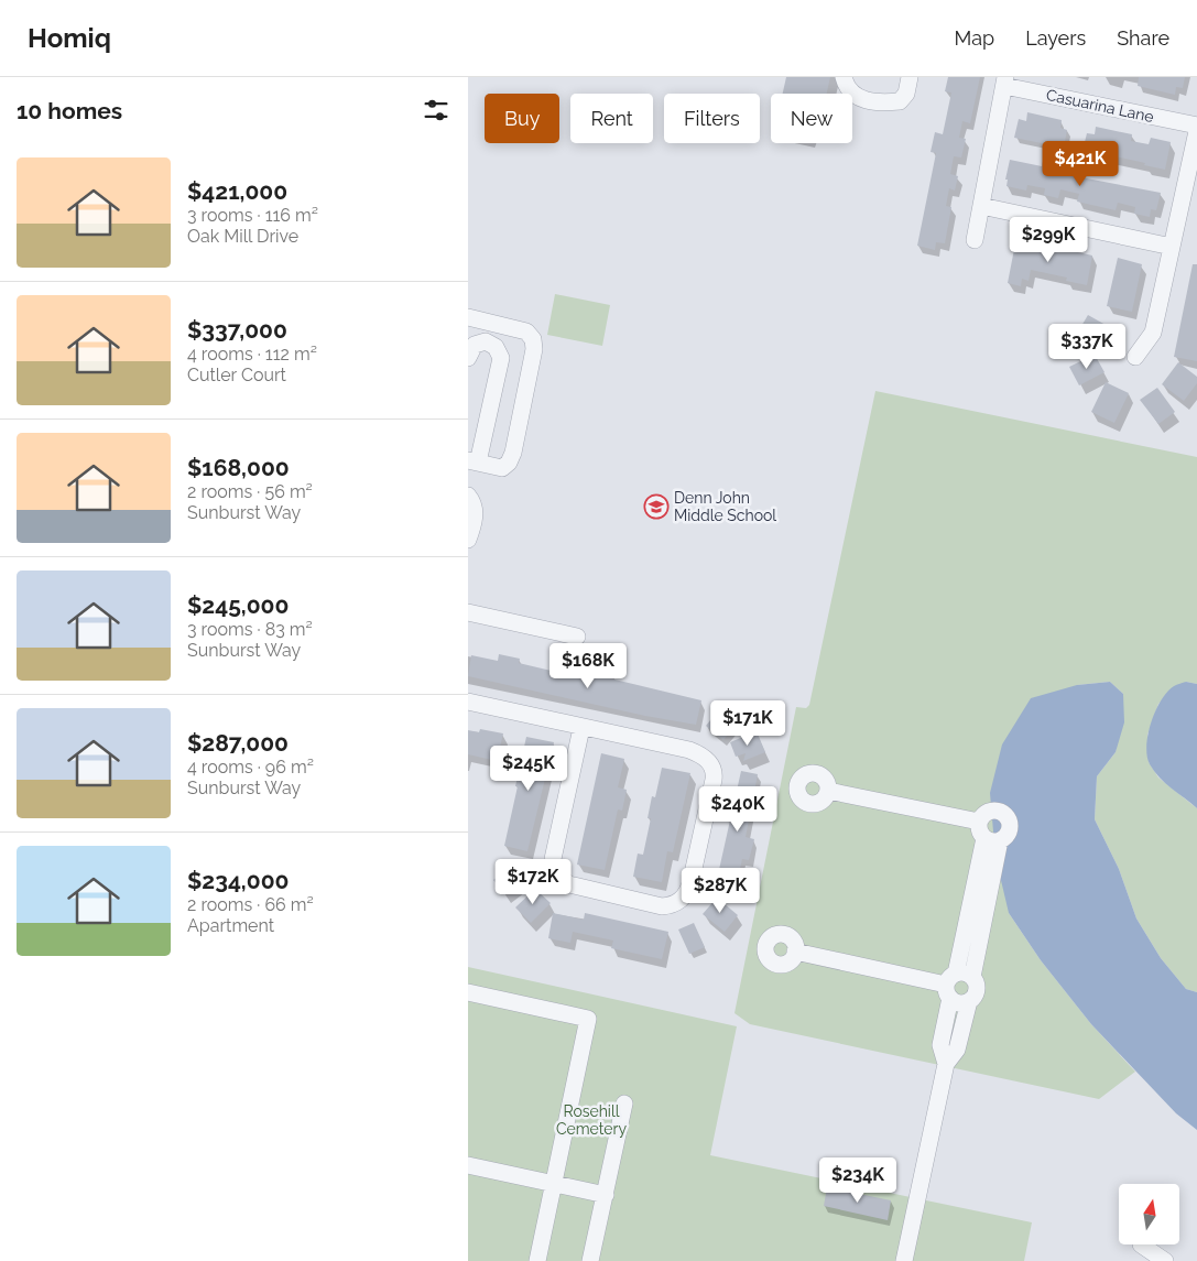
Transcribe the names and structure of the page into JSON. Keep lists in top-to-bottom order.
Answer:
{
  "streets": {
    "street": ["Casuarina Lane"]
  },
  "parks": ["Rosehill Cemetery"],
  "places": {
    "school or university": ["Denn John Middle School"]
  },
  "north": "top",
  "page": {
    "header": "Homiq",
    "nav": ["Map", "Layers", "Share"],
    "heading": "10 homes",
    "chip": [
      "Buy",
      "Rent",
      "Filters",
      "New"
    ],
    "price": [
      "$421K",
      "$299K",
      "$337K",
      "$168K",
      "$171K",
      "$245K",
      "$240K",
      "$172K",
      "$287K",
      "$234K"
    ],
    "list": [
      {
        "name": "$421,000",
        "note": "3 rooms · 116 m² · Oak Mill Drive"
      },
      {
        "name": "$337,000",
        "note": "4 rooms · 112 m² · Cutler Court"
      },
      {
        "name": "$168,000",
        "note": "2 rooms · 56 m² · Sunburst Way"
      },
      {
        "name": "$245,000",
        "note": "3 rooms · 83 m² · Sunburst Way"
      },
      {
        "name": "$287,000",
        "note": "4 rooms · 96 m² · Sunburst Way"
      },
      {
        "name": "$234,000",
        "note": "2 rooms · 66 m² · Apartment"
      }
    ]
  }
}
